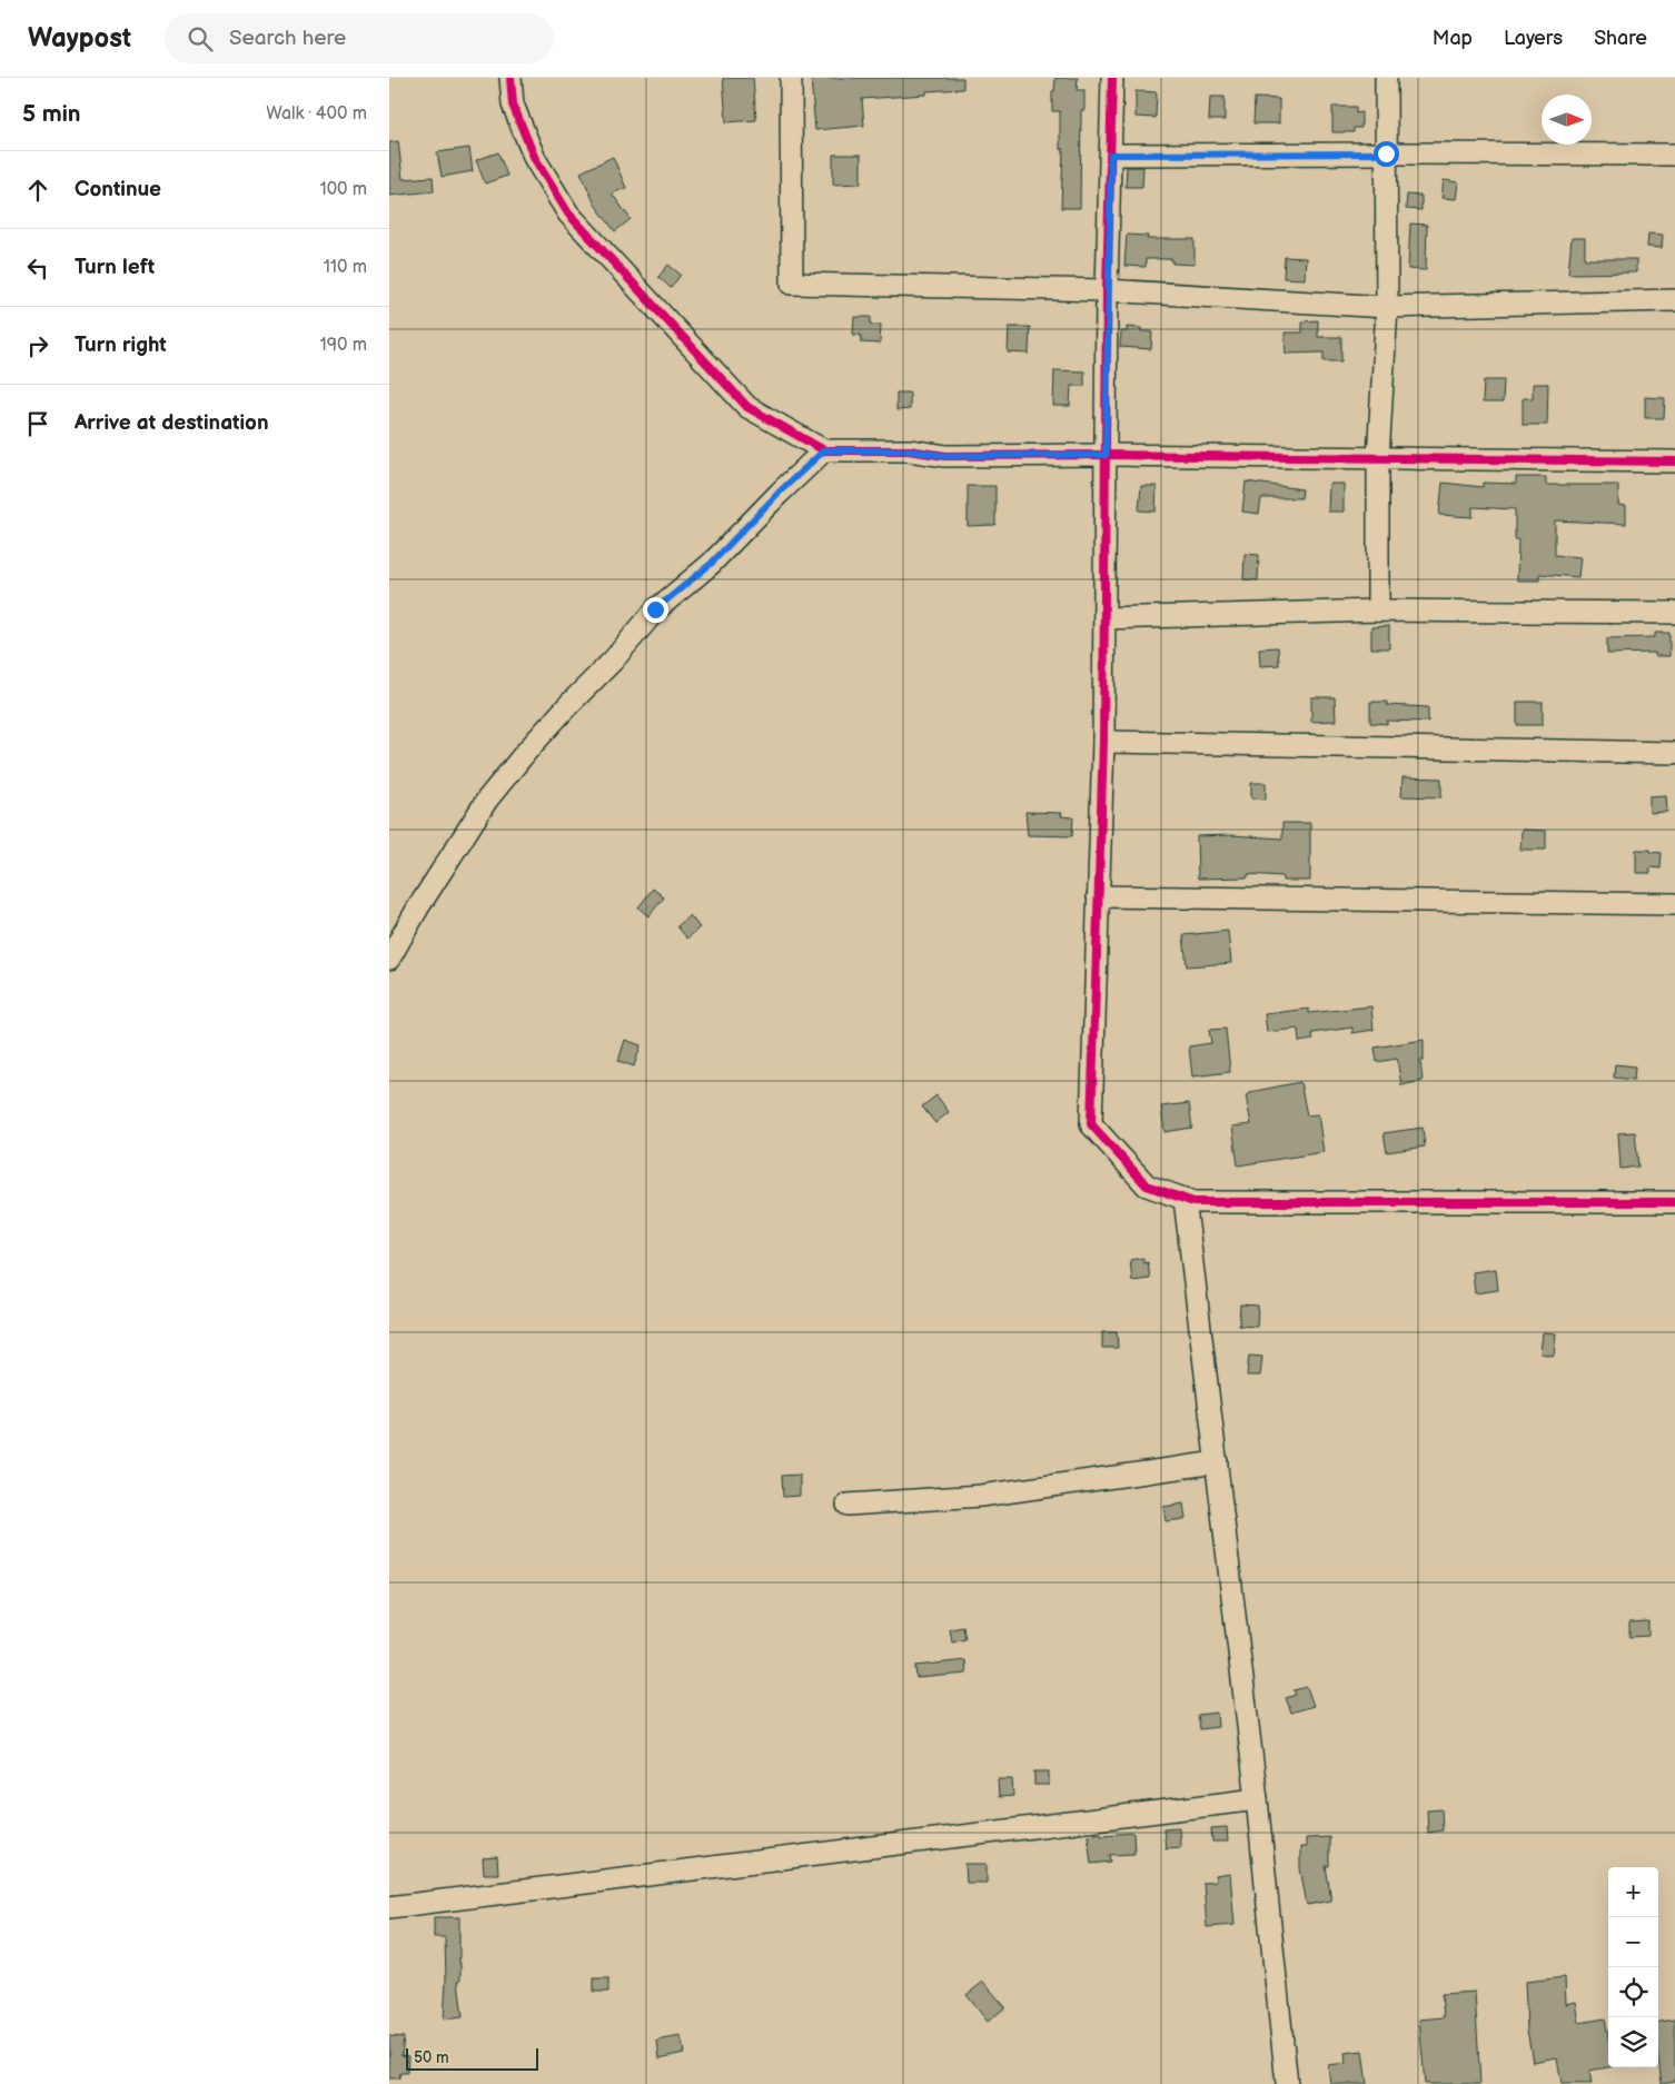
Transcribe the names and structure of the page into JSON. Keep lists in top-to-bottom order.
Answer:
{
  "scale_bar": "50 m",
  "north": "right",
  "page": {
    "header": "Waypost",
    "search": "Search here",
    "nav": ["Map", "Layers", "Share"],
    "heading": ["5 min", "Walk · 400 m"],
    "list": [
      ["Continue", "100 m"],
      ["Turn left", "110 m"],
      ["Turn right", "190 m"],
      "Arrive at destination"
    ],
    "map_buttons": ["+", "−"],
    "scale": "50 m"
  }
}
